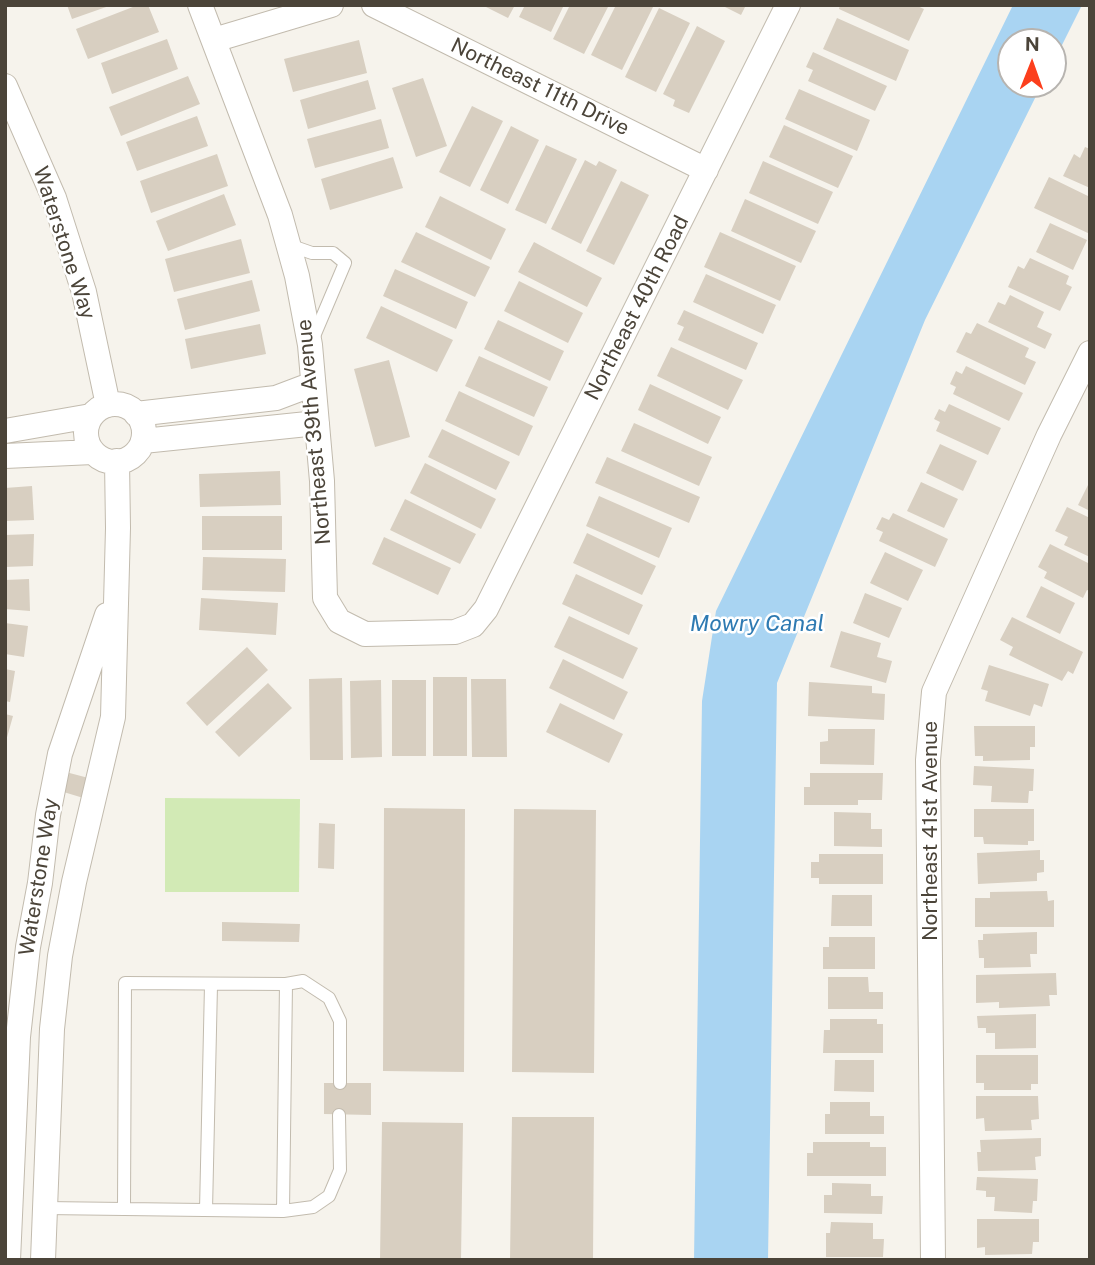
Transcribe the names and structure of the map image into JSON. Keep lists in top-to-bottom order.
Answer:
{
  "streets": {
    "street": [
      "Northeast 11th Drive",
      "Waterstone Way",
      "Northeast 40th Road",
      "Northeast 39th Avenue",
      "Northeast 41st Avenue"
    ]
  },
  "crossings": [
    ["Northeast 11th Drive", "Northeast 40th Road"],
    ["Northeast 40th Road", "Northeast 39th Avenue"]
  ],
  "water": ["Mowry Canal"],
  "north": "top"
}
